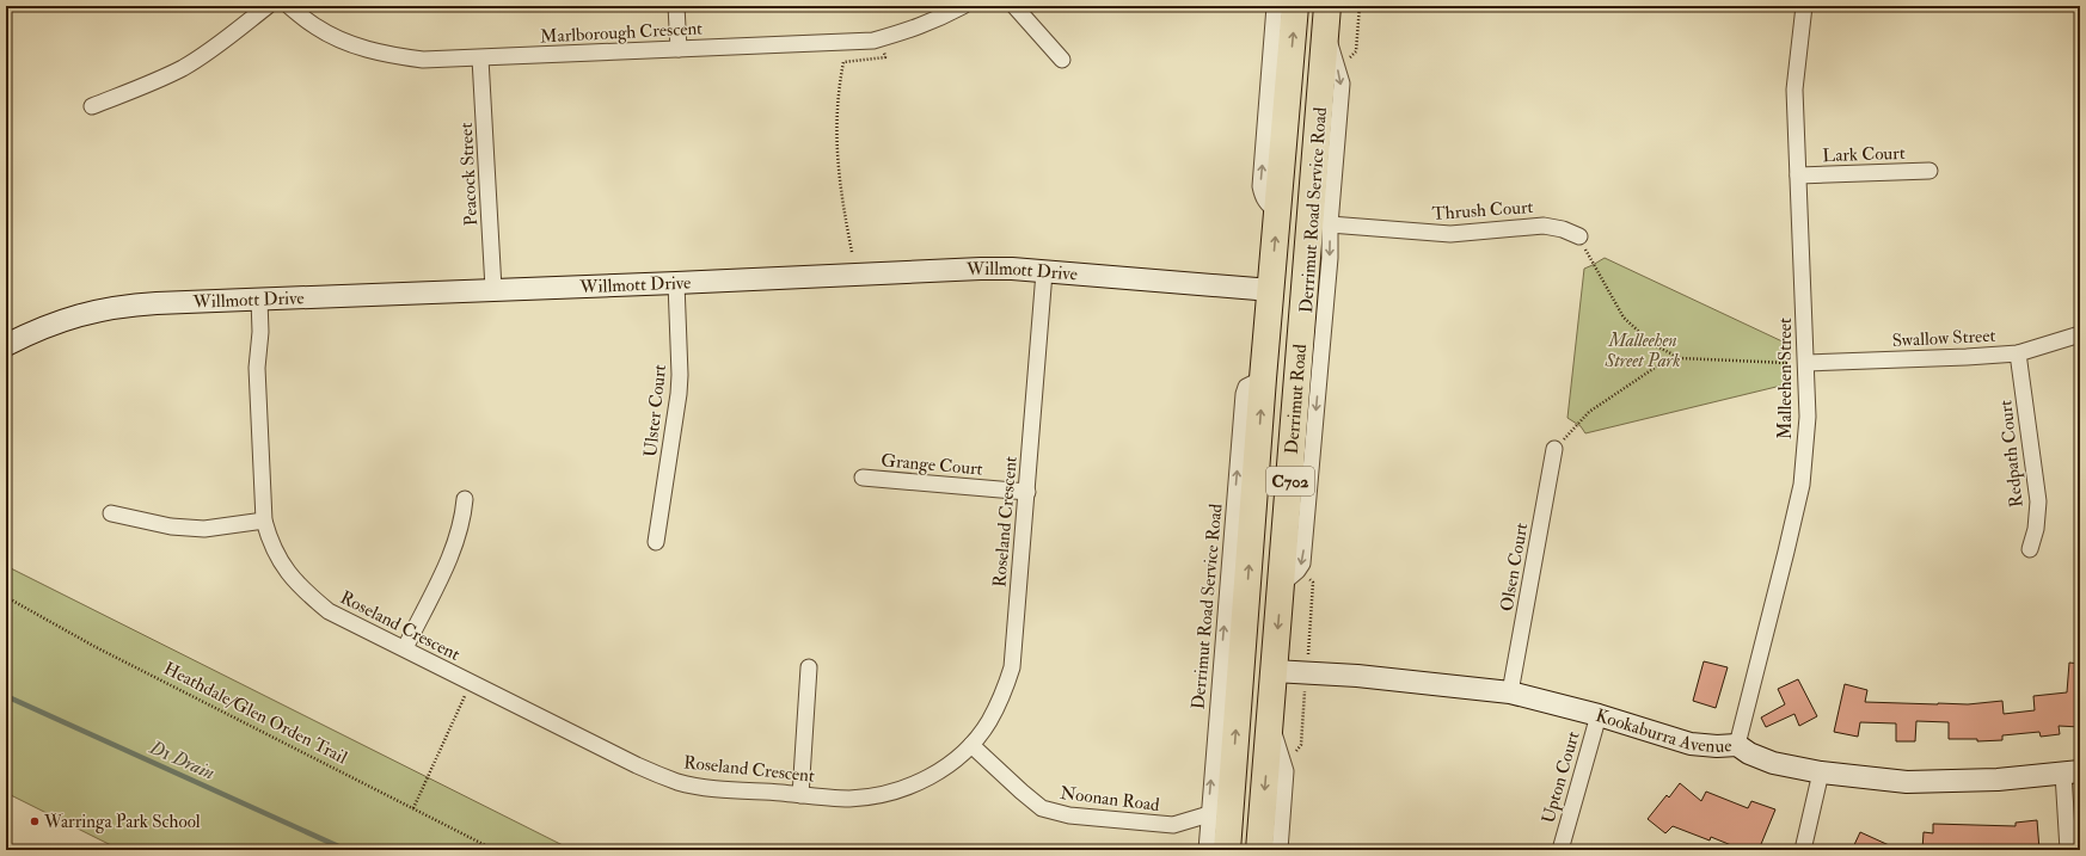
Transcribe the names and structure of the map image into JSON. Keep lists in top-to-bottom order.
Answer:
{
  "streets": {
    "highway": ["Derrimut Road", "C702"],
    "street": [
      "Marlborough Crescent",
      "Lark Court",
      "Peacock Street",
      "Derrimut Road Service Road",
      "Thrush Court",
      "Willmott Drive",
      "Swallow Street",
      "Malleehen Street",
      "Ulster Court",
      "Redpath Court",
      "Grange Court",
      "Roseland Crescent",
      "Olsen Court",
      "Kookaburra Avenue",
      "Upton Court",
      "Noonan Road"
    ],
    "path": ["Heathdale/Glen Orden Trail"]
  },
  "crossings": [
    ["Marlborough Crescent", "Peacock Street"],
    ["Lark Court", "Malleehen Street"],
    ["Peacock Street", "Willmott Drive"],
    ["Derrimut Road Service Road", "Thrush Court"],
    ["Derrimut Road Service Road", "Derrimut Road"],
    ["Derrimut Road Service Road", "Noonan Road"],
    ["Willmott Drive", "Derrimut Road"],
    ["Willmott Drive", "Ulster Court"],
    ["Willmott Drive", "Roseland Crescent"],
    ["Swallow Street", "Malleehen Street"],
    ["Swallow Street", "Redpath Court"],
    ["Malleehen Street", "Kookaburra Avenue"],
    ["Derrimut Road", "Kookaburra Avenue"],
    ["Grange Court", "Roseland Crescent"],
    ["Roseland Crescent", "Noonan Road"],
    ["Olsen Court", "Kookaburra Avenue"],
    ["Kookaburra Avenue", "Upton Court"]
  ],
  "water": ["D1 Drain"],
  "parks": ["Malleehen Street Park"],
  "places": ["Warringa Park School"]
}
